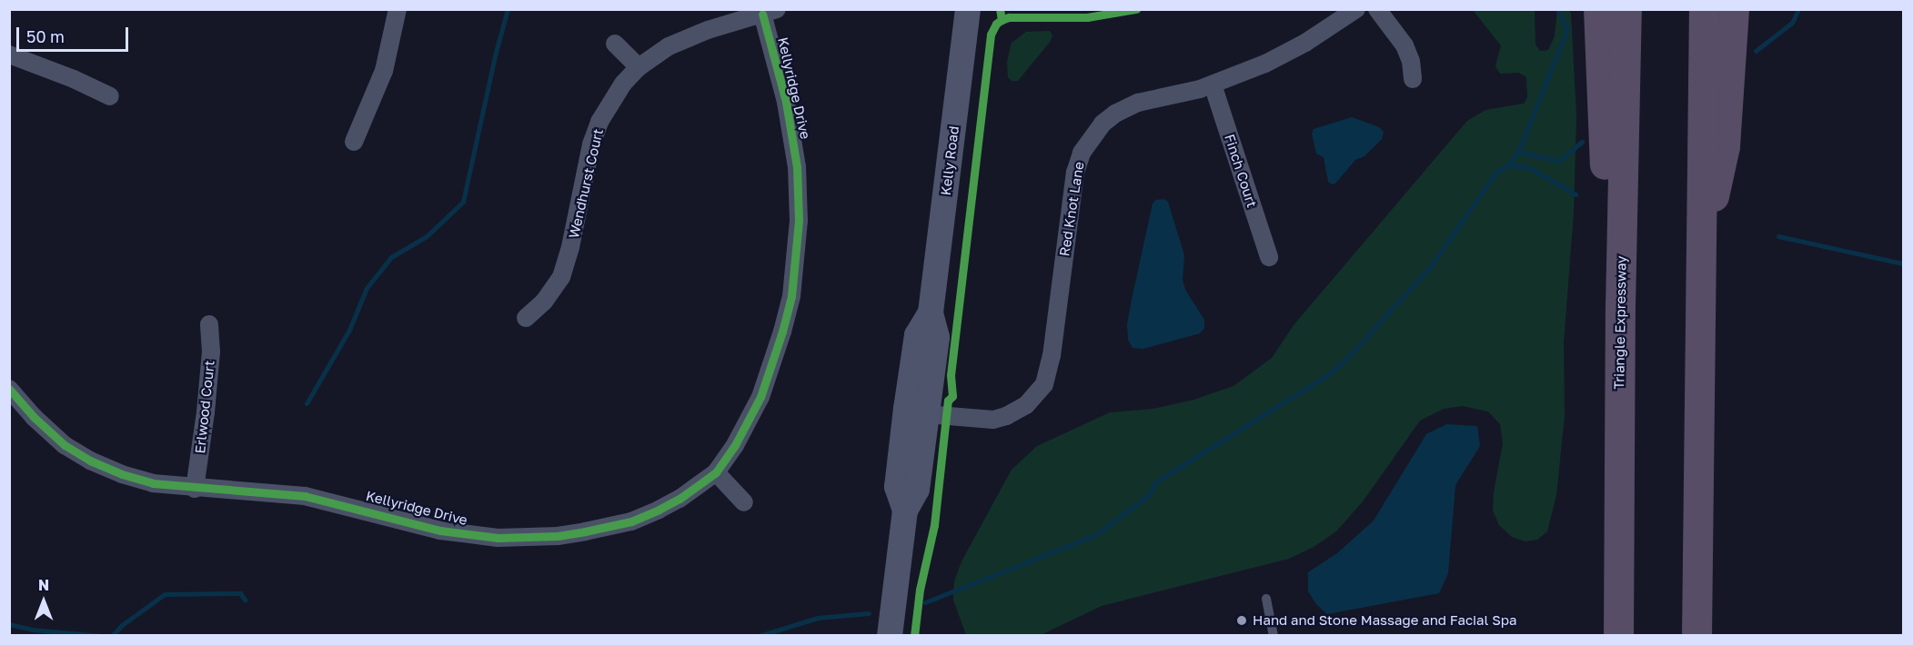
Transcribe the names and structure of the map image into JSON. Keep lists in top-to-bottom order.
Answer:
{
  "streets": {
    "highway": ["Triangle Expressway"],
    "main road": ["Kelly Road"],
    "street": [
      "Kellyridge Drive",
      "Finch Court",
      "Wendhurst Court",
      "Red Knot Lane",
      "Erlwood Court"
    ]
  },
  "crossings": [
    ["Kellyridge Drive", "Wendhurst Court"],
    ["Kellyridge Drive", "Erlwood Court"],
    ["Kelly Road", "Red Knot Lane"],
    ["Finch Court", "Red Knot Lane"]
  ],
  "places": ["Hand and Stone Massage and Facial Spa"],
  "scale_bar": "50 m",
  "north": "top"
}
